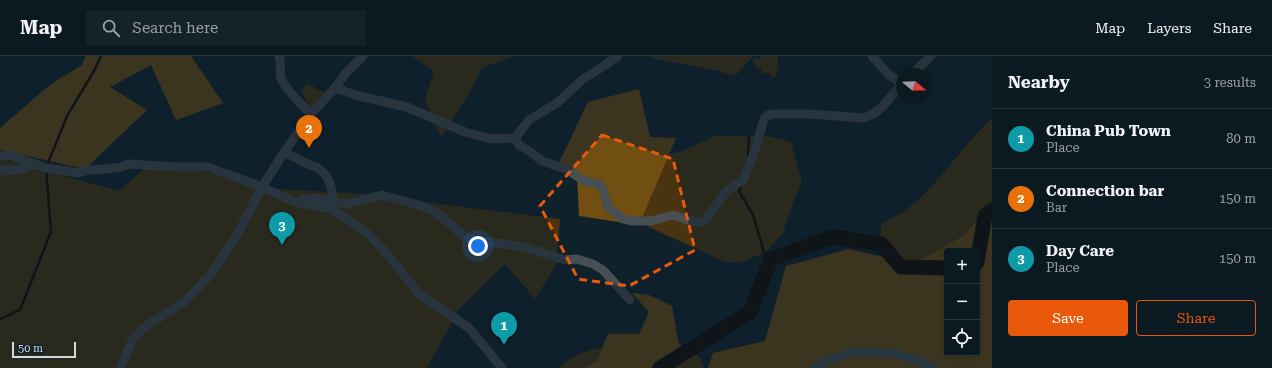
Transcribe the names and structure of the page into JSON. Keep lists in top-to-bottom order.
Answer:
{
  "scale_bar": "50 m",
  "north": "right",
  "page": {
    "header": "Map",
    "search": "Search here",
    "nav": ["Map", "Layers", "Share"],
    "heading": ["Nearby", "3 results"],
    "list": [
      {
        "mark": "1",
        "name": "China Pub Town",
        "note": "Place",
        "value": "80 m"
      },
      {
        "mark": "2",
        "name": "Connection bar",
        "note": "Bar",
        "value": "150 m"
      },
      {
        "mark": "3",
        "name": "Day Care",
        "note": "Place",
        "value": "150 m"
      }
    ],
    "pins": ["2", "3", "1"],
    "map_buttons": ["+", "−"],
    "buttons": ["Save", "Share"],
    "scale": "50 m"
  }
}
